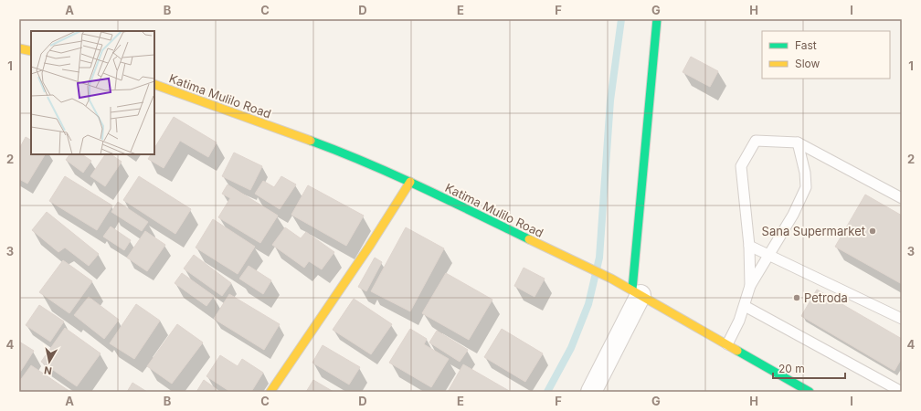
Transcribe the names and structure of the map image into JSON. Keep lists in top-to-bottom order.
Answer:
{
  "streets": {
    "main road": ["Katima Mulilo Road"]
  },
  "places": ["Sana Supermarket", "Petroda"],
  "legend": ["Fast", "Slow"],
  "scale_bar": "20 m",
  "north": "bottom",
  "grid": {
    "columns": [
      "A",
      "B",
      "C",
      "D",
      "E",
      "F",
      "G",
      "H",
      "I"
    ],
    "rows": [
      "1",
      "2",
      "3",
      "4"
    ]
  }
}
